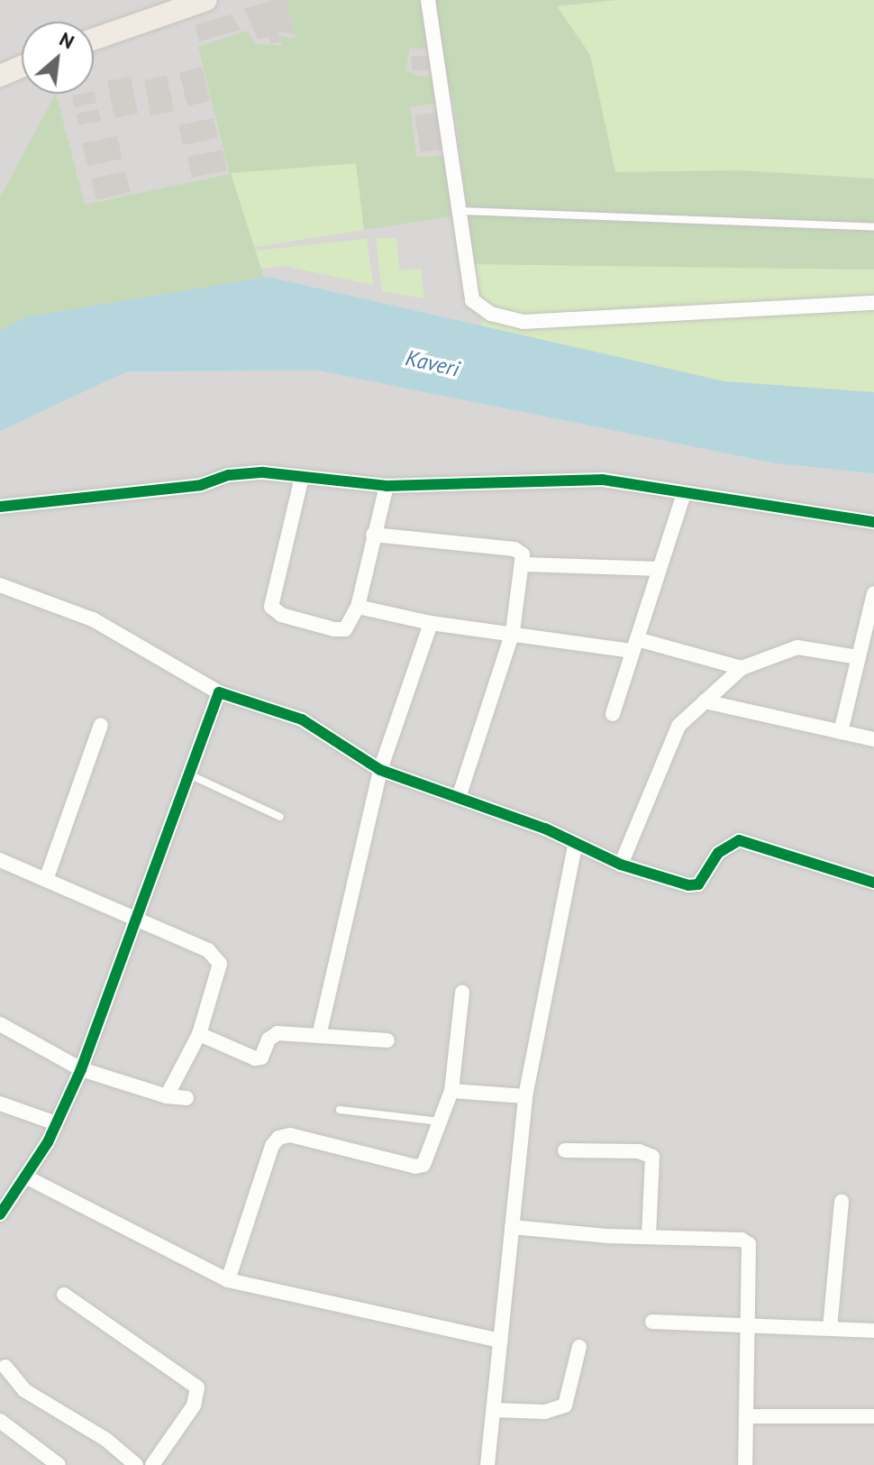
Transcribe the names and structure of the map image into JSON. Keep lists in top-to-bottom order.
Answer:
{
  "water": ["Kaveri"],
  "north": "top right"
}
